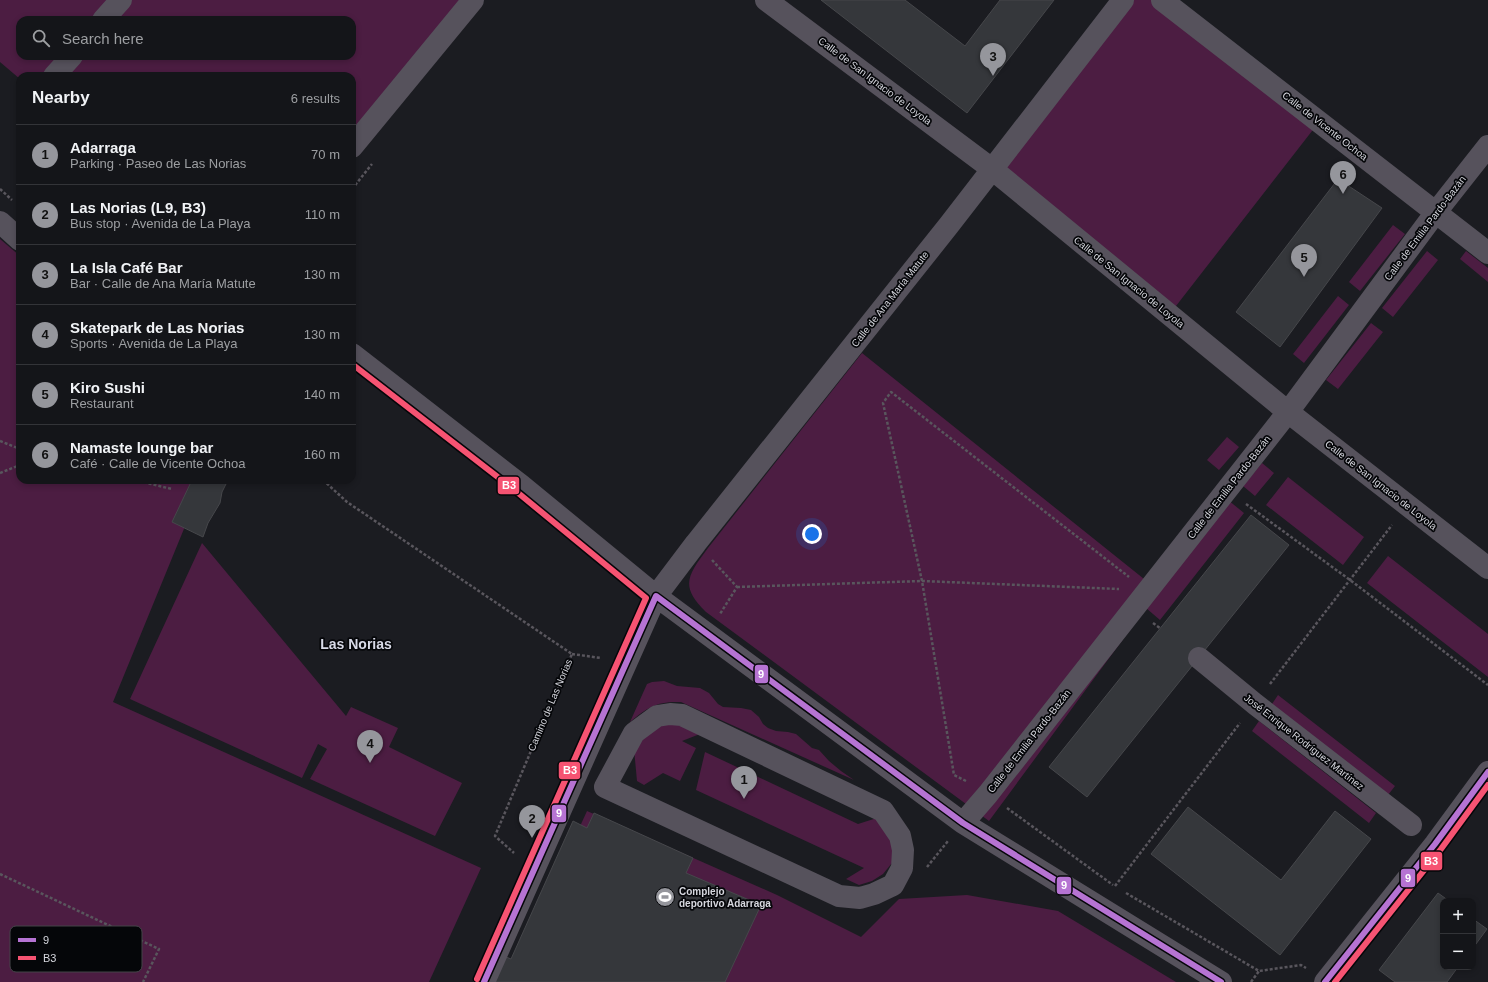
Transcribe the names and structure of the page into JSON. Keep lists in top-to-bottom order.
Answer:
{
  "streets": {
    "street": [
      "Calle de San Ignacio de Loyola",
      "Calle de Vicente Ochoa",
      "Calle de Emilia Pardo-Bazán",
      "Calle de Ana María Matute",
      "José Enrique Rodríguez Martínez"
    ],
    "path": ["Camino de Las Norias"]
  },
  "crossings": [
    ["Calle de San Ignacio de Loyola", "Calle de Emilia Pardo-Bazán"],
    ["Calle de San Ignacio de Loyola", "Calle de Ana María Matute"],
    ["Calle de Vicente Ochoa", "Calle de Emilia Pardo-Bazán"]
  ],
  "districts": ["Las Norias"],
  "places": {
    "sports": ["Complejo deportivo Adarraga"]
  },
  "lines": ["transit line B3", "transit line 9"],
  "legend": ["9", "B3"],
  "page": {
    "search": "Search here",
    "pins": [
      "3",
      "6",
      "5",
      "4",
      "1",
      "2"
    ],
    "heading": ["Nearby", "6 results"],
    "list": [
      {
        "mark": "1",
        "name": "Adarraga",
        "note": "Parking · Paseo de Las Norias",
        "value": "70 m"
      },
      {
        "mark": "2",
        "name": "Las Norias (L9, B3)",
        "note": "Bus stop · Avenida de La Playa",
        "value": "110 m"
      },
      {
        "mark": "3",
        "name": "La Isla Café Bar",
        "note": "Bar · Calle de Ana María Matute",
        "value": "130 m"
      },
      {
        "mark": "4",
        "name": "Skatepark de Las Norias",
        "note": "Sports · Avenida de La Playa",
        "value": "130 m"
      },
      {
        "mark": "5",
        "name": "Kiro Sushi",
        "note": "Restaurant",
        "value": "140 m"
      },
      {
        "mark": "6",
        "name": "Namaste lounge bar",
        "note": "Café · Calle de Vicente Ochoa",
        "value": "160 m"
      }
    ],
    "map_buttons": ["+", "−"]
  }
}
